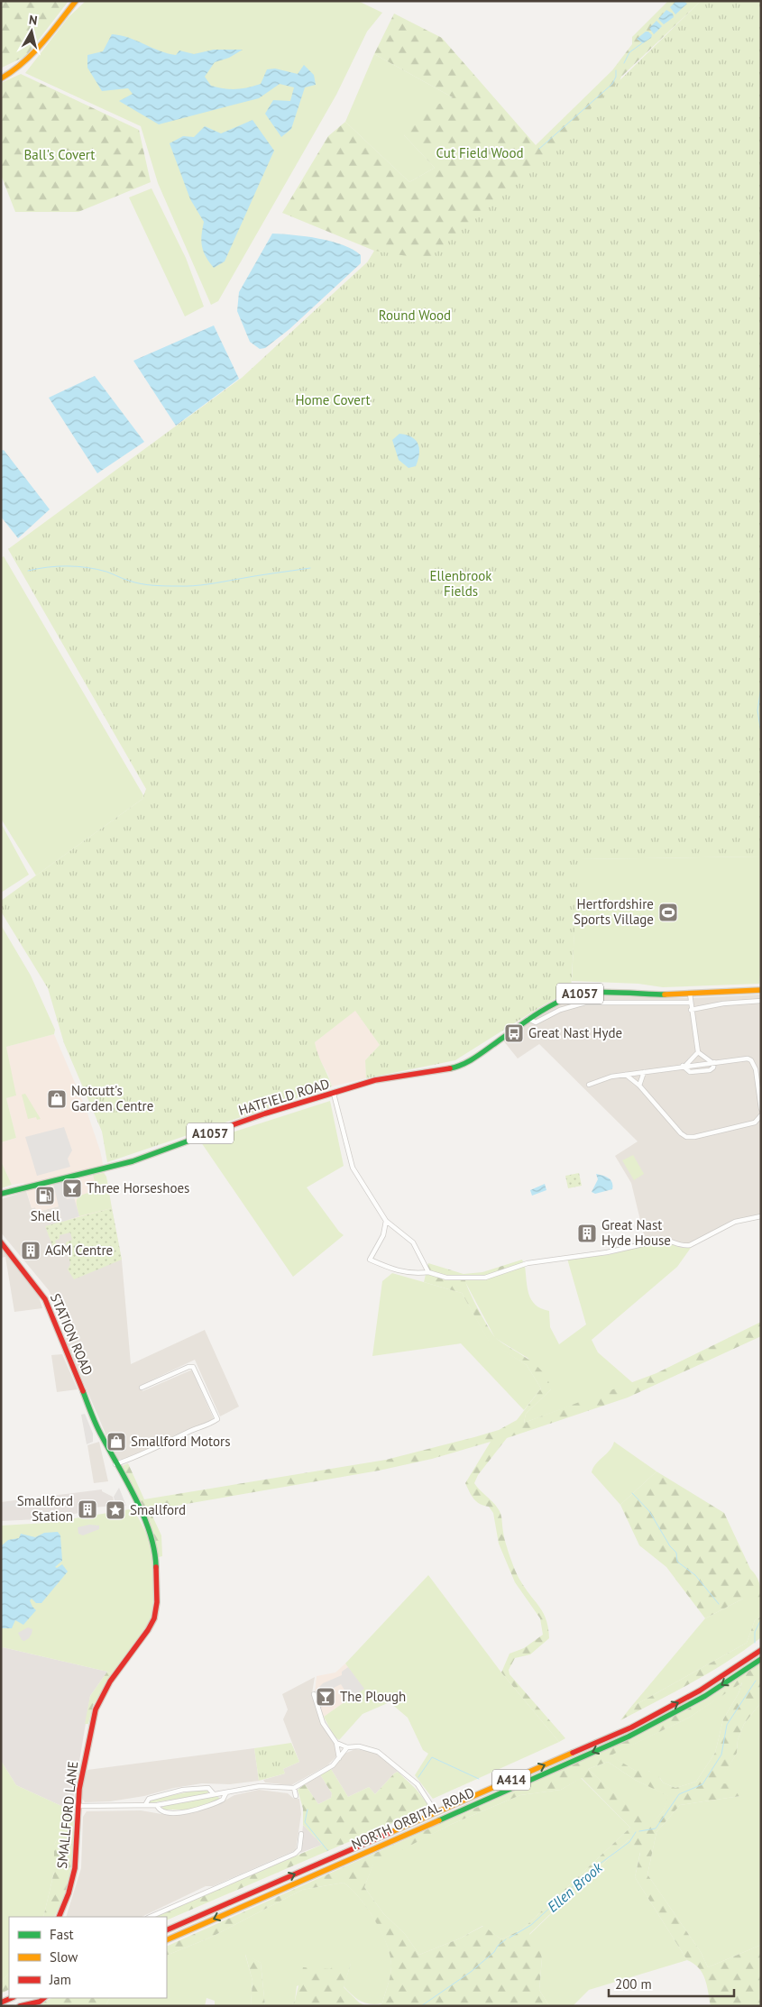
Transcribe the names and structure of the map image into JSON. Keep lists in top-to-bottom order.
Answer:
{
  "streets": {
    "main road": [
      "A1057",
      "HATFIELD ROAD",
      "STATION ROAD",
      "A414",
      "SMALLFORD LANE",
      "NORTH ORBITAL ROAD"
    ]
  },
  "crossings": [
    ["A1057", "HATFIELD ROAD"],
    ["STATION ROAD", "SMALLFORD LANE"]
  ],
  "water": ["Ellen Brook"],
  "parks": [
    "Cut Field Wood",
    "Ball's Covert",
    "Round Wood",
    "Home Covert",
    "Ellenbrook Fields"
  ],
  "places": {
    "sports": ["Hertfordshire Sports Village"],
    "bus stop": ["Great Nast Hyde"],
    "shop": ["Notcutt's Garden Centre", "Smallford Motors"],
    "bar": ["Three Horseshoes", "The Plough"],
    "fuel station": ["Shell"],
    "building": ["Great Nast Hyde House", "AGM Centre", "Smallford Station"],
    "place": ["Smallford"]
  },
  "legend": ["Fast", "Slow", "Jam"],
  "scale_bar": "200 m",
  "north": "top"
}
